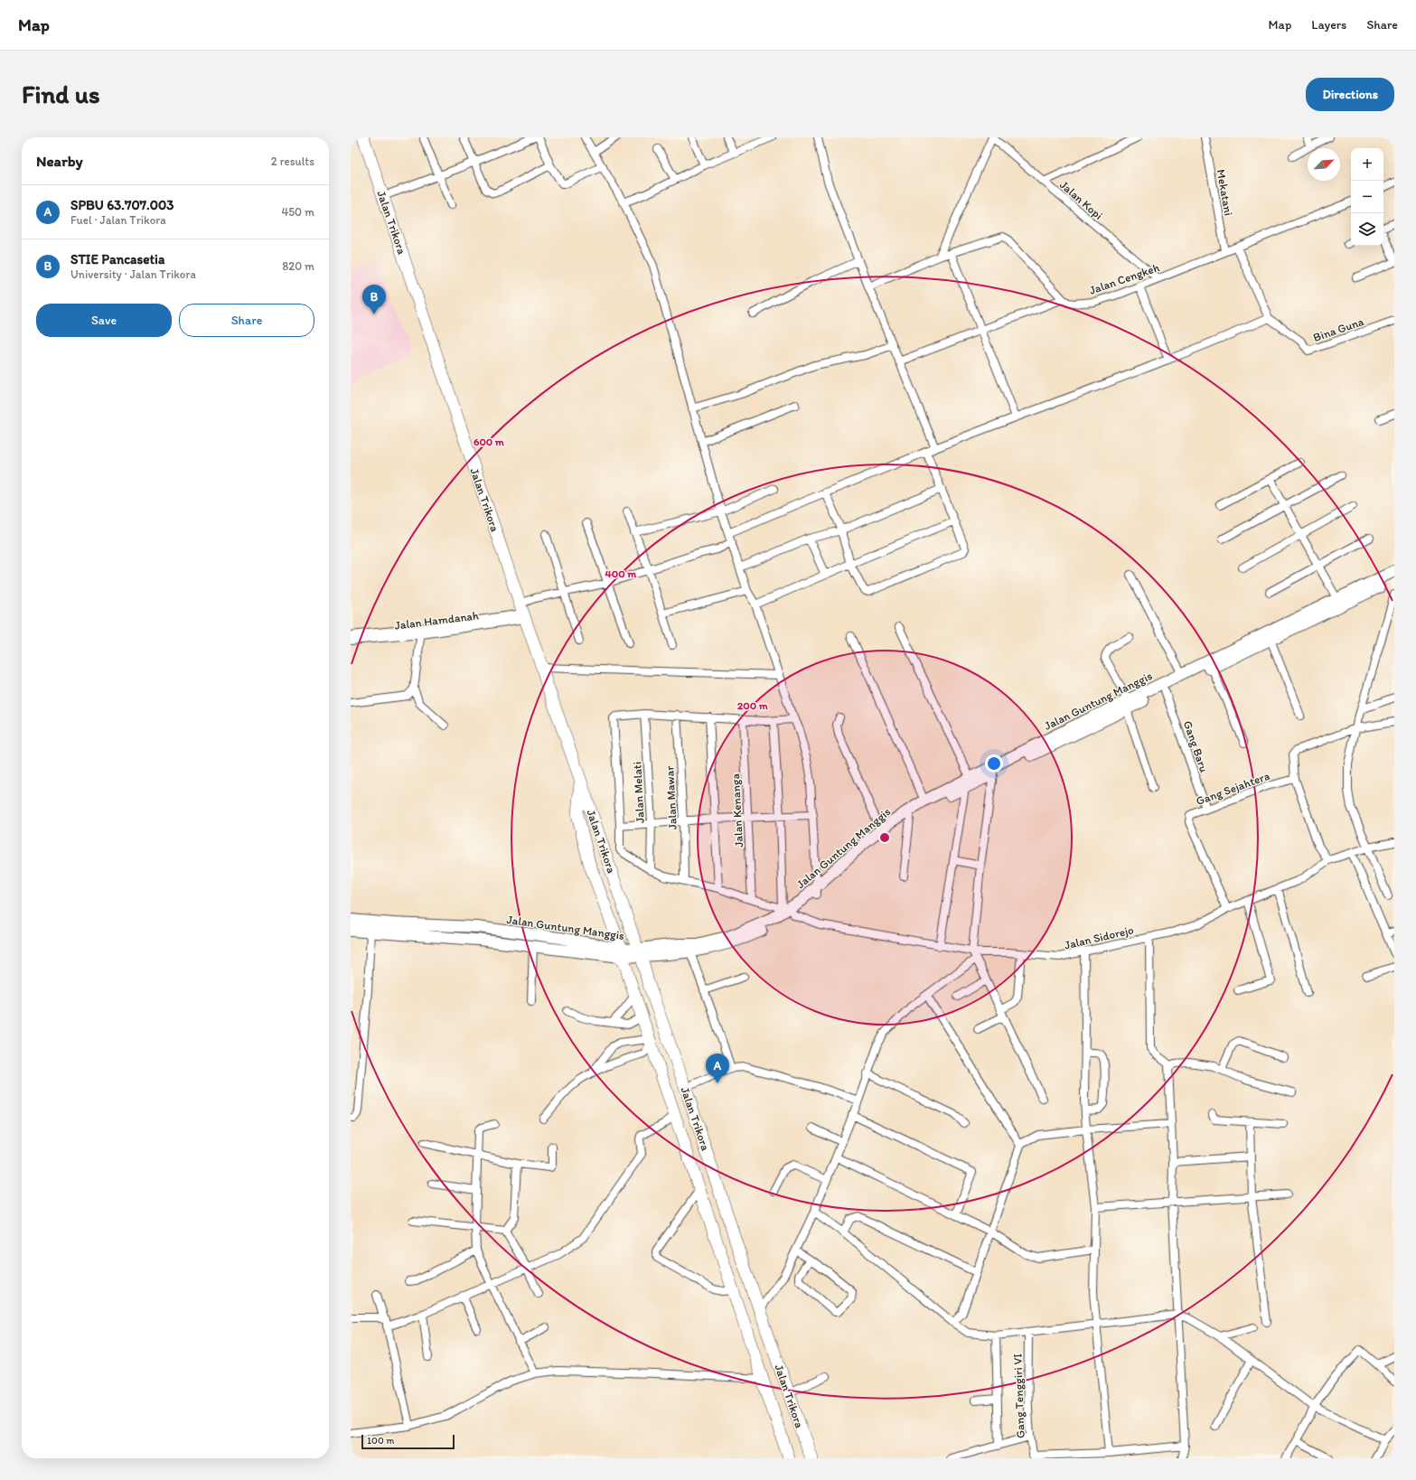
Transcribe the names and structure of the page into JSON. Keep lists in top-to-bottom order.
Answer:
{
  "streets": {
    "main road": ["Jalan Trikora"],
    "street": [
      "Mekatani",
      "Jalan Kopi",
      "Jalan Cengkeh",
      "Bina Guna",
      "Jalan Hamdanah",
      "Jalan Guntung Manggis",
      "Gang Baru",
      "Gang Sejahtera",
      "Jalan Melati",
      "Jalan Mawar",
      "Jalan Kenanga",
      "Jalan Sidorejo",
      "Gang Tenggiri VI"
    ]
  },
  "crossings": [
    ["Mekatani", "Jalan Cengkeh"],
    ["Jalan Kopi", "Jalan Cengkeh"],
    ["Jalan Trikora", "Jalan Hamdanah"],
    ["Jalan Trikora", "Jalan Guntung Manggis"],
    ["Jalan Cengkeh", "Bina Guna"],
    ["Jalan Guntung Manggis", "Gang Baru"],
    ["Jalan Guntung Manggis", "Jalan Sidorejo"],
    ["Gang Baru", "Gang Sejahtera"],
    ["Gang Sejahtera", "Jalan Sidorejo"],
    ["Jalan Melati", "Jalan Sidorejo"],
    ["Jalan Mawar", "Jalan Sidorejo"],
    ["Jalan Kenanga", "Jalan Sidorejo"]
  ],
  "scale_bar": "100 m",
  "north": "top right",
  "page": {
    "header": "Map",
    "nav": ["Map", "Layers", "Share"],
    "buttons": [
      "Directions",
      ["Save", "Share"]
    ],
    "title": "Find us",
    "heading": ["Nearby", "2 results"],
    "map_buttons": ["+", "−"],
    "list": [
      {
        "mark": "A",
        "name": "SPBU 63.707.003",
        "note": "Fuel · Jalan Trikora",
        "value": "450 m"
      },
      {
        "mark": "B",
        "name": "STIE Pancasetia",
        "note": "University · Jalan Trikora",
        "value": "820 m"
      }
    ],
    "pins": ["B", "A"],
    "scale": "100 m"
  },
  "rings": ["600 m", "400 m", "200 m"]
}
